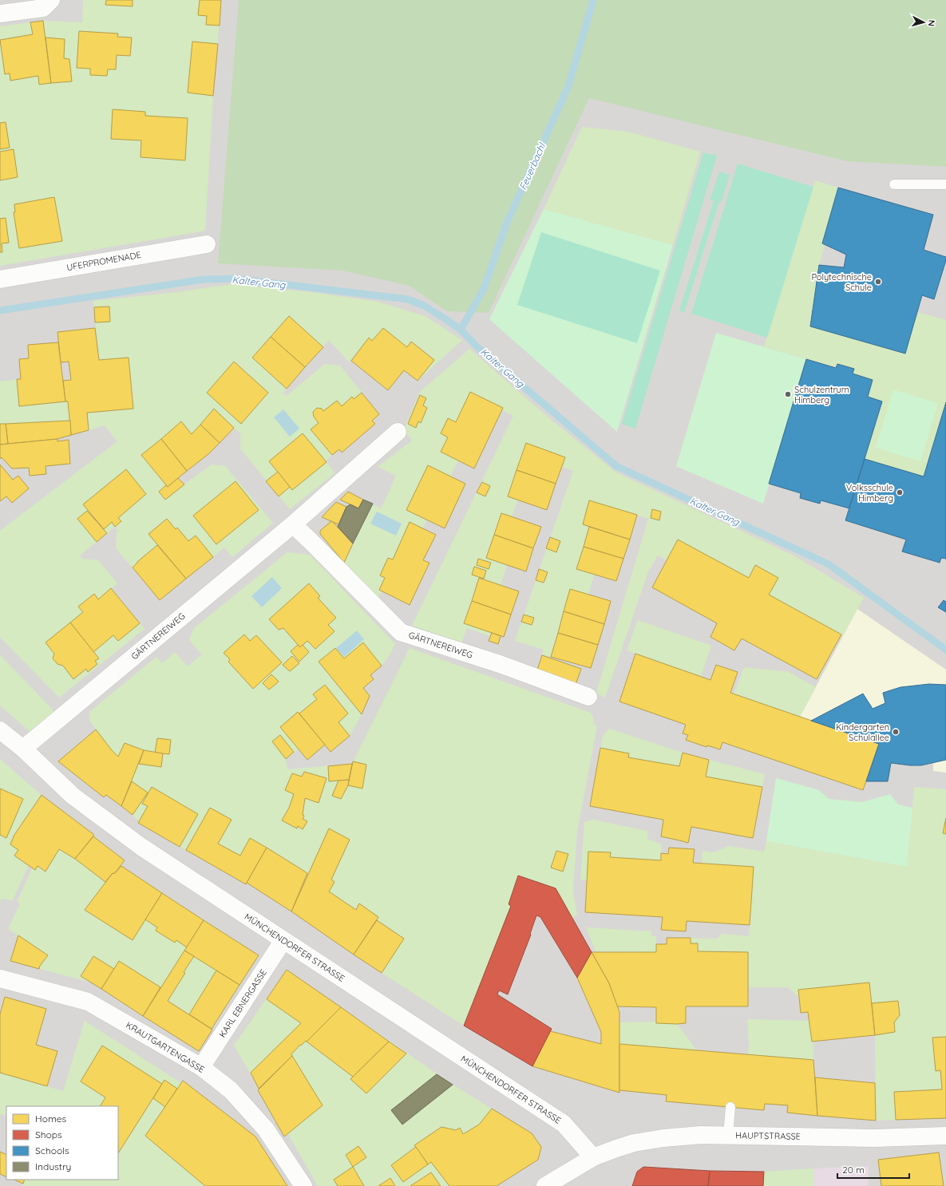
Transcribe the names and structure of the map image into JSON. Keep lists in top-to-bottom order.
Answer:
{
  "streets": {
    "street": [
      "UFERPROMENADE",
      "GÄRTNEREIWEG",
      "MÜNCHENDORFER STRASSE",
      "KARL EBNERGASSE",
      "KRAUTGARTENGASSE",
      "HAUPTSTRASSE"
    ]
  },
  "crossings": [
    ["GÄRTNEREIWEG", "MÜNCHENDORFER STRASSE"],
    ["MÜNCHENDORFER STRASSE", "KARL EBNERGASSE"],
    ["MÜNCHENDORFER STRASSE", "HAUPTSTRASSE"],
    ["KARL EBNERGASSE", "KRAUTGARTENGASSE"]
  ],
  "water": ["Feuerbachl", "Kalter Gang"],
  "places": [
    "Polytechnische Schule",
    "Schulzentrum Himberg",
    "Volksschule Himberg",
    "Kindergarten Schulallee"
  ],
  "legend": [
    "Homes",
    "Shops",
    "Schools",
    "Industry"
  ],
  "scale_bar": "20 m",
  "north": "right"
}
